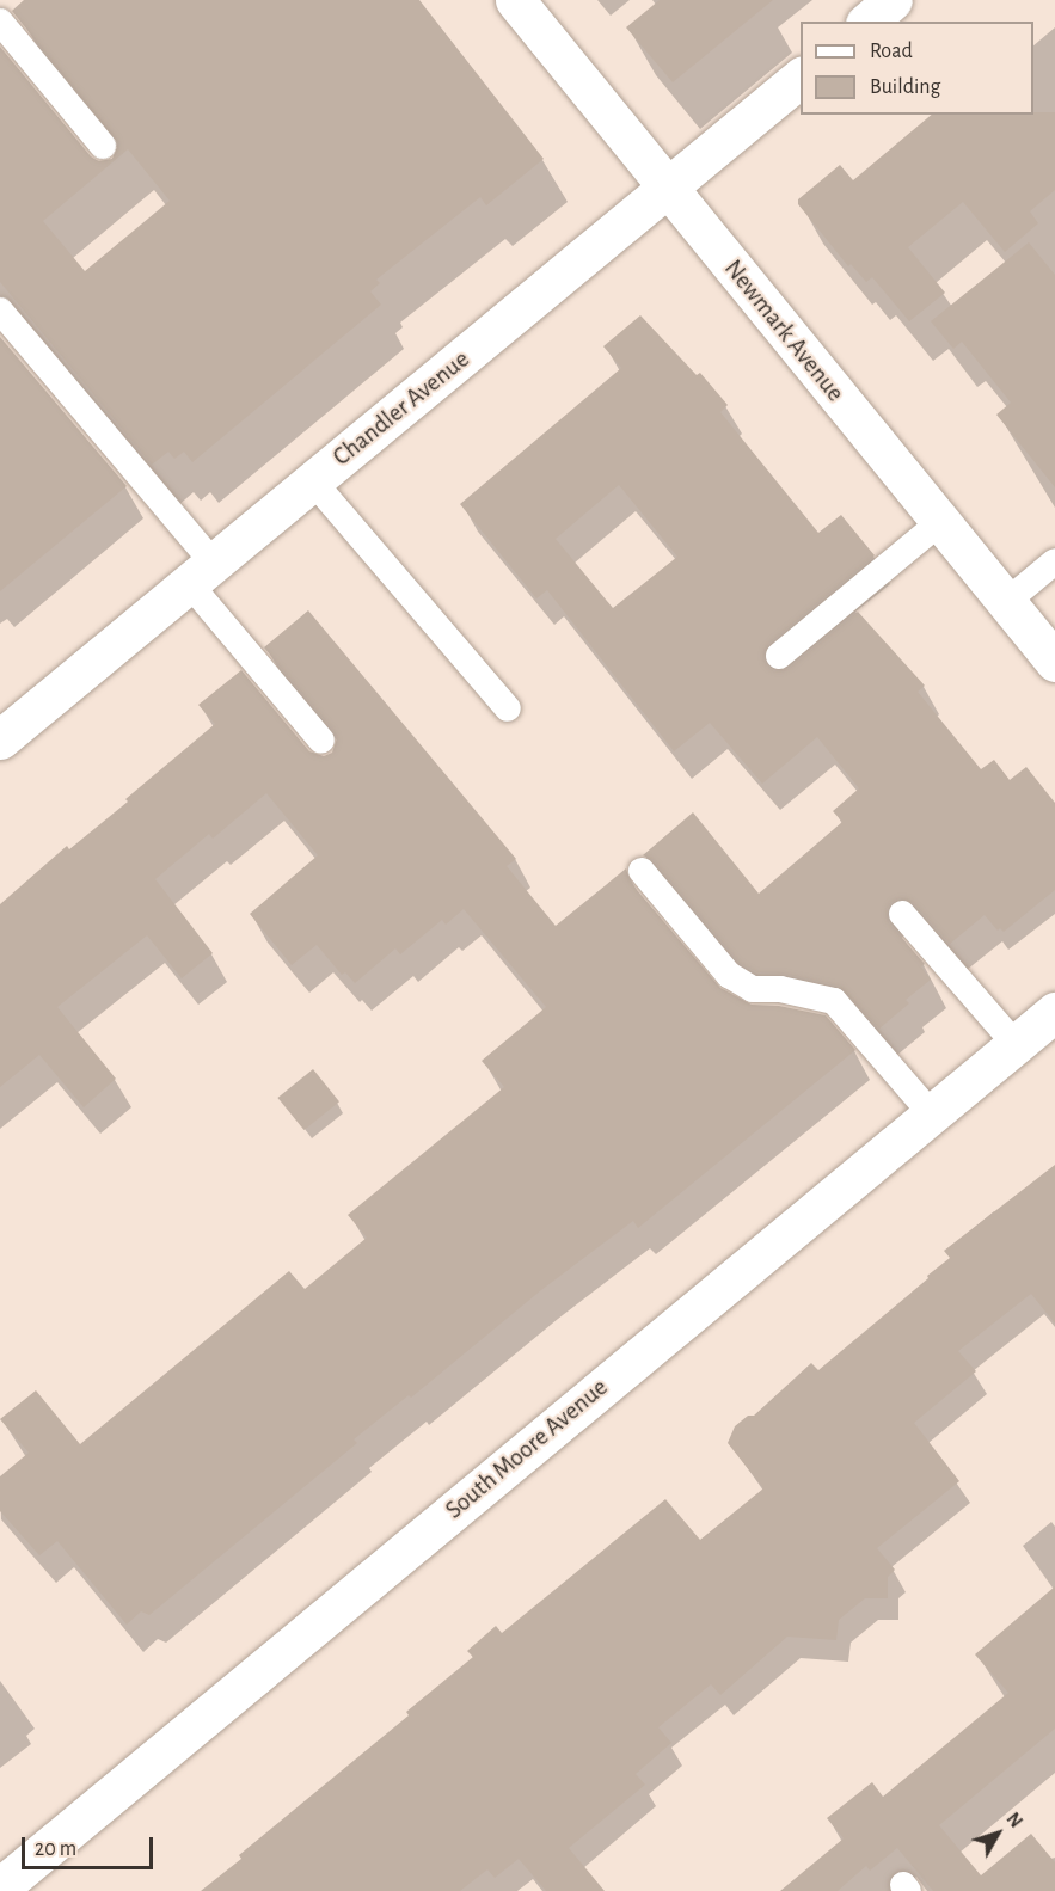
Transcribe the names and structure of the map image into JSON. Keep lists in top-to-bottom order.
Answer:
{
  "streets": {
    "street": ["Newmark Avenue", "Chandler Avenue", "South Moore Avenue"]
  },
  "crossings": [
    ["Newmark Avenue", "Chandler Avenue"]
  ],
  "legend": ["Road", "Building"],
  "scale_bar": "20 m",
  "north": "top right"
}
